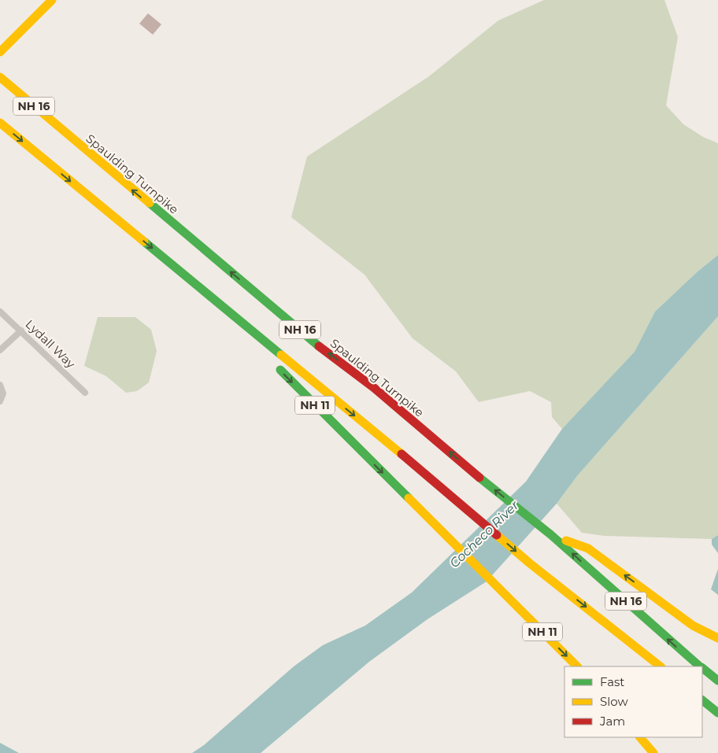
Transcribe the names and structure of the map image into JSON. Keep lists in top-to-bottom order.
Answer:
{
  "streets": {
    "main road": ["NH 16", "Spaulding Turnpike", "NH 11"],
    "lane": ["Lydall Way"]
  },
  "water": ["Cocheco River"],
  "legend": ["Fast", "Slow", "Jam"]
}
